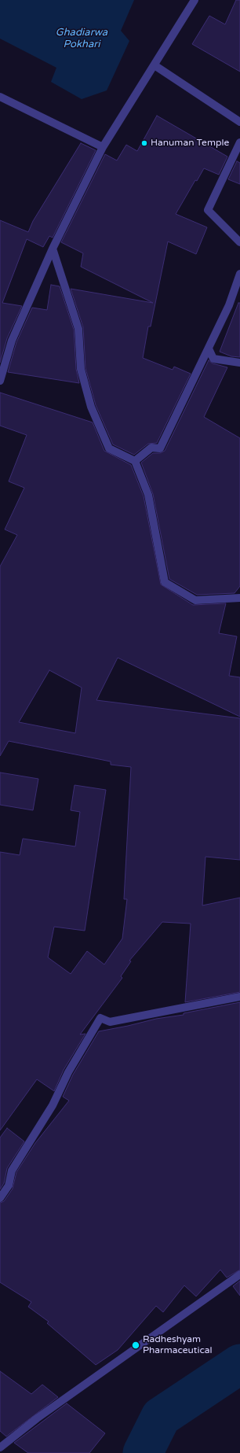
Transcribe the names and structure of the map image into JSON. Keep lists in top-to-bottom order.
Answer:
{
  "water": ["Ghadiarwa Pokhari"],
  "places": ["Hanuman Temple", "Radheshyam Pharmaceutical"]
}
